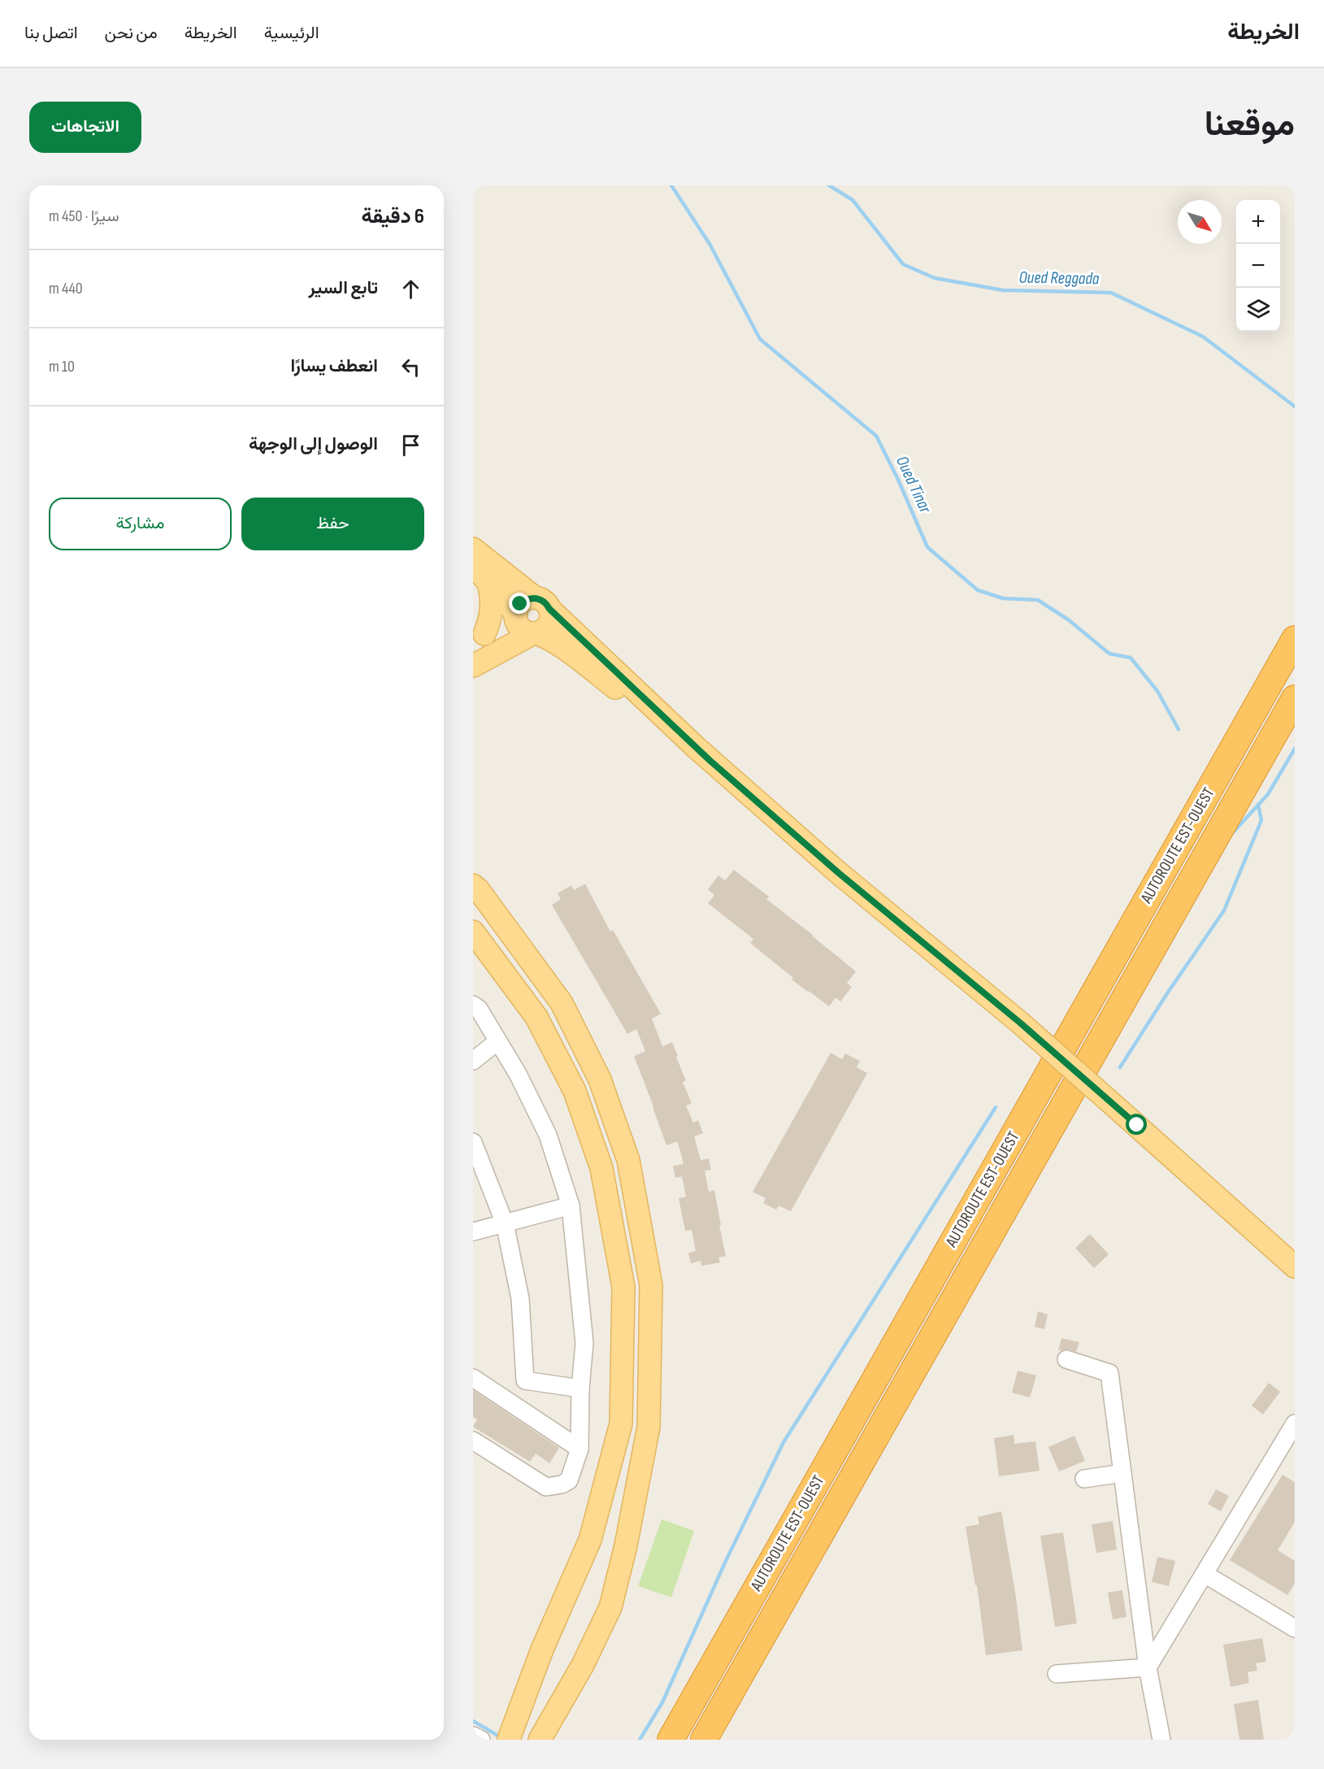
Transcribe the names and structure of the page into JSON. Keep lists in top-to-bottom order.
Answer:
{
  "streets": {
    "highway": ["AUTOROUTE EST-OUEST"]
  },
  "water": ["Oued Reggada", "Oued Tinar"],
  "north": "bottom right",
  "page": {
    "header": "الخريطة",
    "nav": [
      "الرئيسية",
      "الخريطة",
      "من نحن",
      "اتصل بنا"
    ],
    "title": "موقعنا",
    "buttons": [
      "الاتجاهات",
      ["حفظ", "مشاركة"]
    ],
    "heading": ["6 دقيقة", "سيرًا · 450 m"],
    "map_buttons": ["+", "−"],
    "list": [
      ["تابع السير", "440 m"],
      ["انعطف يسارًا", "10 m"],
      "الوصول إلى الوجهة"
    ]
  }
}
